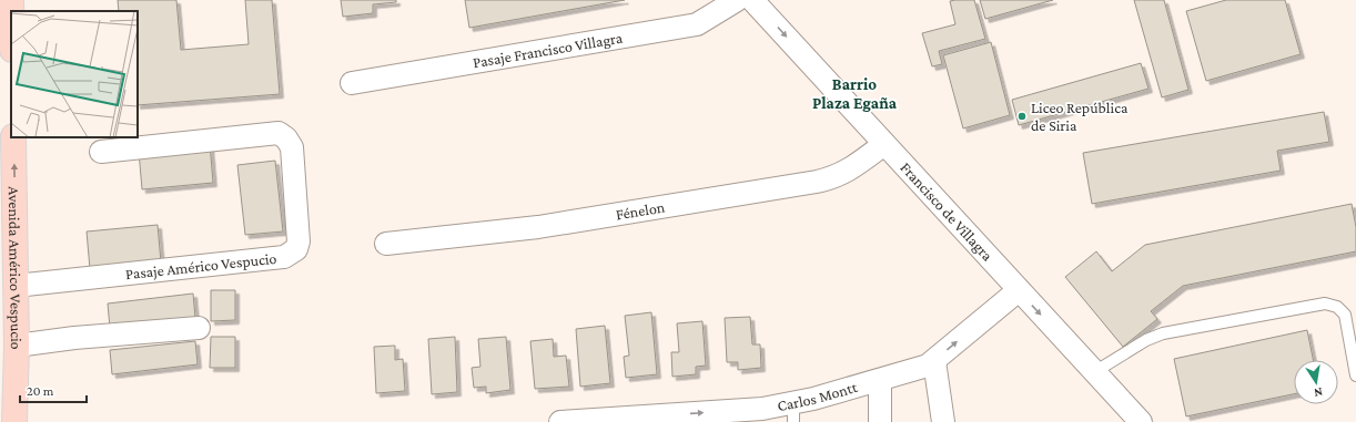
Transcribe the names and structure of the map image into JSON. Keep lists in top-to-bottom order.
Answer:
{
  "streets": {
    "main road": ["Avenida Américo Vespucio"],
    "street": [
      "Pasaje Francisco Villagra",
      "Fénelon",
      "Francisco de Villagra",
      "Pasaje Américo Vespucio",
      "Carlos Montt"
    ]
  },
  "crossings": [
    ["Fénelon", "Francisco de Villagra"],
    ["Francisco de Villagra", "Carlos Montt"],
    ["Pasaje Américo Vespucio", "Avenida Américo Vespucio"]
  ],
  "one_way": ["Francisco de Villagra", "Avenida Américo Vespucio", "Carlos Montt"],
  "districts": ["Barrio Plaza Egaña"],
  "places": ["Liceo República de Siria"],
  "scale_bar": "20 m",
  "north": "bottom"
}
